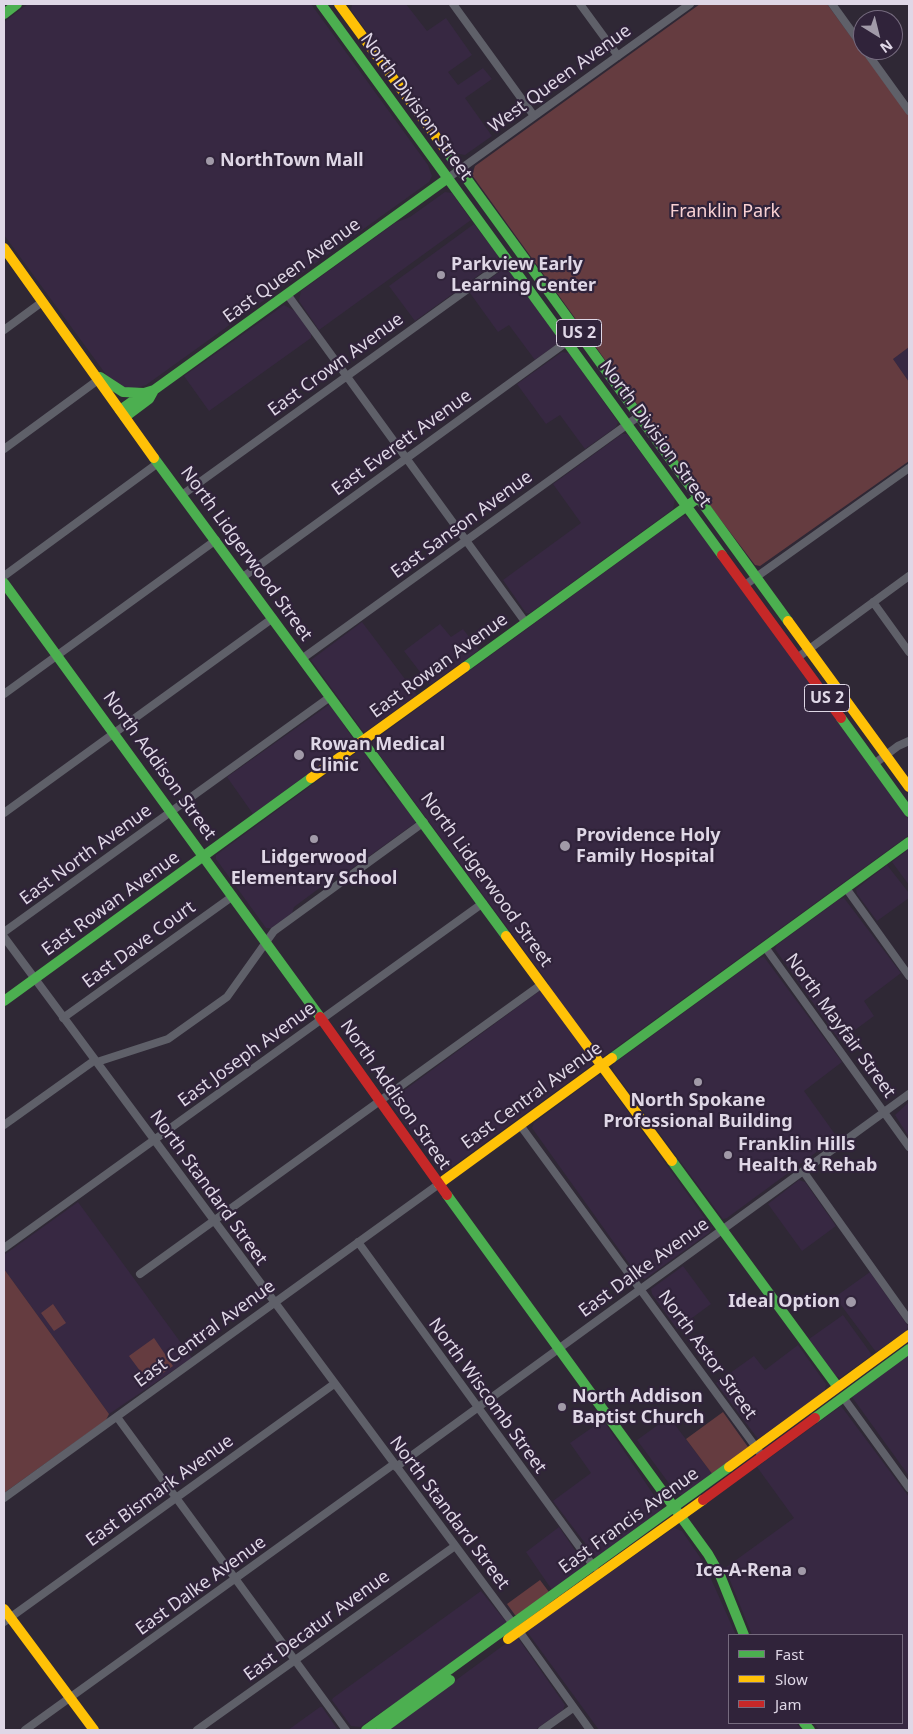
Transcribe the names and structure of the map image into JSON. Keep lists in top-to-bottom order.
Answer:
{
  "streets": {
    "street": [
      "West Queen Avenue",
      "North Division Street",
      "East Queen Avenue",
      "US 2",
      "East Crown Avenue",
      "East Everett Avenue",
      "East Sanson Avenue",
      "North Lidgerwood Street",
      "East Rowan Avenue",
      "North Addison Street",
      "East North Avenue",
      "East Dave Court",
      "North Mayfair Street",
      "East Joseph Avenue",
      "East Central Avenue",
      "North Standard Street",
      "East Dalke Avenue",
      "North Astor Street",
      "North Wiscomb Street",
      "East Bismark Avenue",
      "East Francis Avenue",
      "East Decatur Avenue"
    ]
  },
  "crossings": [
    ["West Queen Avenue", "North Division Street"],
    ["West Queen Avenue", "East Queen Avenue"],
    ["North Division Street", "East Queen Avenue"],
    ["North Division Street", "East Crown Avenue"],
    ["North Division Street", "East Everett Avenue"],
    ["North Division Street", "East Sanson Avenue"],
    ["North Division Street", "East Rowan Avenue"],
    ["East Queen Avenue", "North Lidgerwood Street"],
    ["East Crown Avenue", "North Lidgerwood Street"],
    ["East Everett Avenue", "North Lidgerwood Street"],
    ["East Sanson Avenue", "North Lidgerwood Street"],
    ["North Lidgerwood Street", "East Rowan Avenue"],
    ["North Lidgerwood Street", "East North Avenue"],
    ["North Lidgerwood Street", "East Joseph Avenue"],
    ["North Lidgerwood Street", "East Central Avenue"],
    ["North Lidgerwood Street", "East Dalke Avenue"],
    ["North Lidgerwood Street", "East Francis Avenue"],
    ["East Rowan Avenue", "North Addison Street"],
    ["East Rowan Avenue", "North Standard Street"],
    ["North Addison Street", "East North Avenue"],
    ["North Addison Street", "East Dave Court"],
    ["North Addison Street", "East Joseph Avenue"],
    ["North Addison Street", "East Central Avenue"],
    ["North Addison Street", "East Dalke Avenue"],
    ["North Addison Street", "East Francis Avenue"],
    ["East Dave Court", "North Standard Street"],
    ["North Mayfair Street", "East Central Avenue"],
    ["North Mayfair Street", "East Dalke Avenue"],
    ["East Joseph Avenue", "North Standard Street"],
    ["East Central Avenue", "North Standard Street"],
    ["East Central Avenue", "North Astor Street"],
    ["East Central Avenue", "North Wiscomb Street"],
    ["North Standard Street", "East Dalke Avenue"],
    ["North Standard Street", "East Bismark Avenue"],
    ["North Standard Street", "East Francis Avenue"],
    ["North Standard Street", "East Decatur Avenue"],
    ["East Dalke Avenue", "North Astor Street"],
    ["East Dalke Avenue", "North Wiscomb Street"],
    ["North Astor Street", "East Francis Avenue"],
    ["North Wiscomb Street", "East Francis Avenue"]
  ],
  "parks": ["Franklin Park"],
  "places": [
    "NorthTown Mall",
    "Parkview Early Learning Center",
    "Rowan Medical Clinic",
    "Lidgerwood Elementary School",
    "Providence Holy Family Hospital",
    "North Spokane Professional Building",
    "Franklin Hills Health & Rehab",
    "Ideal Option",
    "North Addison Baptist Church",
    "Ice-A-Rena"
  ],
  "legend": ["Fast", "Slow", "Jam"],
  "north": "bottom right"
}
